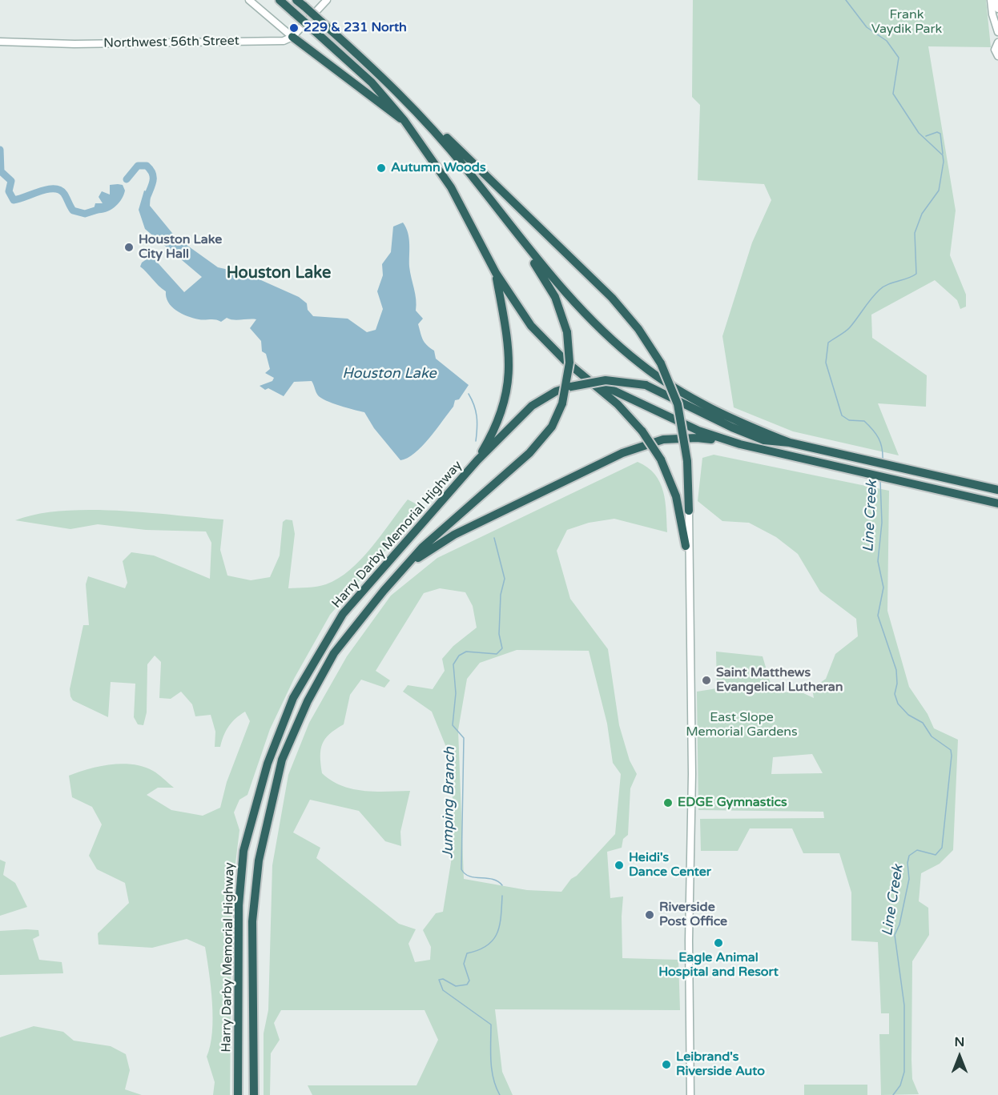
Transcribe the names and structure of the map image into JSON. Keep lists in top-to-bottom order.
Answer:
{
  "streets": {
    "highway": ["Harry Darby Memorial Highway"],
    "main road": ["Northwest 56th Street"]
  },
  "districts": ["Houston Lake"],
  "water": ["Houston Lake", "Line Creek", "Jumping Branch"],
  "parks": ["Frank Vaydik Park", "East Slope Memorial Gardens"],
  "places": [
    "229 & 231 North",
    "Autumn Woods",
    "Houston Lake City Hall",
    "Saint Matthews Evangelical Lutheran",
    "EDGE Gymnastics",
    "Heidi's Dance Center",
    "Riverside Post Office",
    "Eagle Animal Hospital and Resort",
    "Leibrand's Riverside Auto"
  ],
  "north": "top"
}
